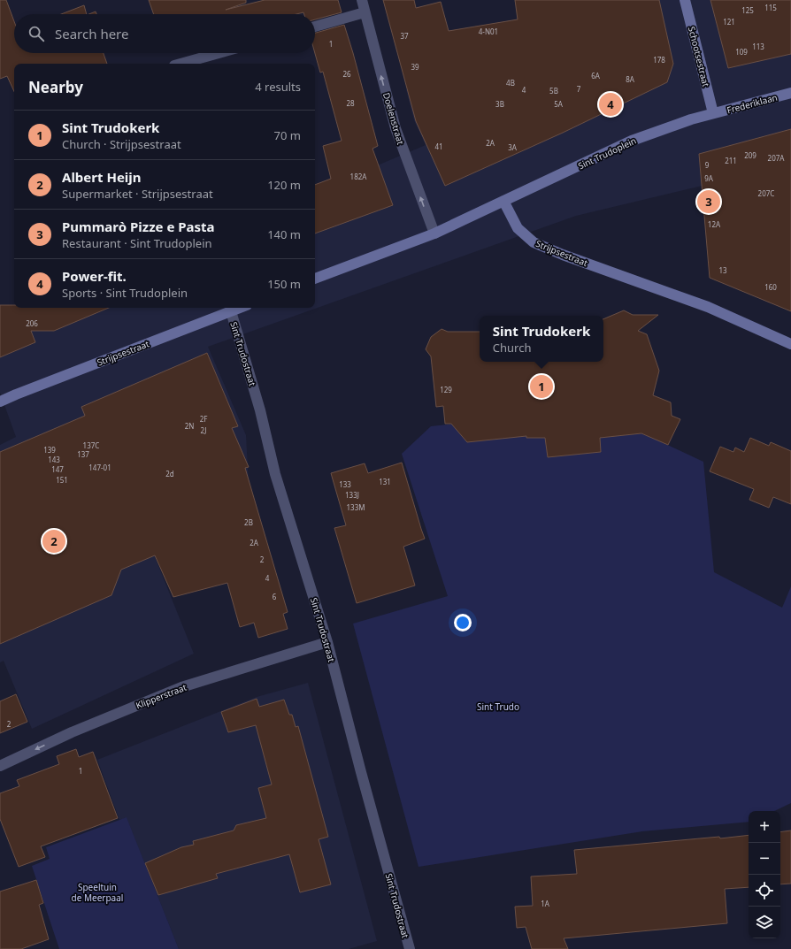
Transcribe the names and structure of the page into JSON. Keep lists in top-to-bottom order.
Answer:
{
  "streets": {
    "street": [
      "Schootsestraat",
      "Frederiklaan",
      "Doelenstraat",
      "Sint Trudoplein",
      "Strijpsestraat",
      "Sint Trudostraat",
      "Klipperstraat"
    ]
  },
  "crossings": [
    ["Schootsestraat", "Frederiklaan"],
    ["Schootsestraat", "Sint Trudoplein"],
    ["Frederiklaan", "Sint Trudoplein"],
    ["Sint Trudoplein", "Strijpsestraat"],
    ["Strijpsestraat", "Sint Trudostraat"],
    ["Sint Trudostraat", "Klipperstraat"]
  ],
  "one_way": ["Doelenstraat", "Klipperstraat"],
  "parks": ["Sint Trudo", "Speeltuin de Meerpaal"],
  "house_numbers": [
    "115",
    "125",
    "121",
    "4-N01",
    "37",
    "1",
    "113",
    "109",
    "178",
    "39",
    "26",
    "6A",
    "8A",
    "4B",
    "7",
    "4",
    "5B",
    "28",
    "3B",
    "5A",
    "2A",
    "41",
    "3A",
    "209",
    "207A",
    "211",
    "9",
    "182A",
    "9A",
    "207C",
    "12A",
    "13",
    "160",
    "206",
    "129",
    "2F",
    "2N",
    "2J",
    "137C",
    "139",
    "137",
    "143",
    "147-01",
    "147",
    "2d",
    "151",
    "131",
    "133",
    "133J",
    "133M",
    "2B",
    "2A",
    "2",
    "4",
    "6",
    "2",
    "1",
    "1A"
  ],
  "page": {
    "search": "Search here",
    "heading": ["Nearby", "4 results"],
    "pins": [
      "4",
      "3",
      "1",
      "2"
    ],
    "list": [
      {
        "mark": "1",
        "name": "Sint Trudokerk",
        "note": "Church · Strijpsestraat",
        "value": "70 m"
      },
      {
        "mark": "2",
        "name": "Albert Heijn",
        "note": "Supermarket · Strijpsestraat",
        "value": "120 m"
      },
      {
        "mark": "3",
        "name": "Pummarò Pizze e Pasta",
        "note": "Restaurant · Sint Trudoplein",
        "value": "140 m"
      },
      {
        "mark": "4",
        "name": "Power-fit.",
        "note": "Sports · Sint Trudoplein",
        "value": "150 m"
      }
    ],
    "popup": ["Sint Trudokerk", "Church"],
    "map_buttons": ["+", "−"]
  }
}
